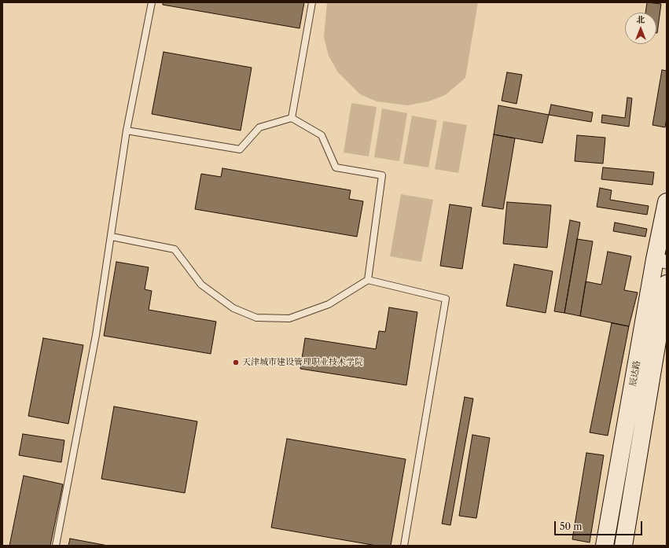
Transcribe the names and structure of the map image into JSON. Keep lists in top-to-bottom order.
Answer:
{
  "streets": {
    "street": ["辰达路"]
  },
  "places": ["天津城市建设管理职业技术学院"],
  "scale_bar": "50 m",
  "north": "top"
}
